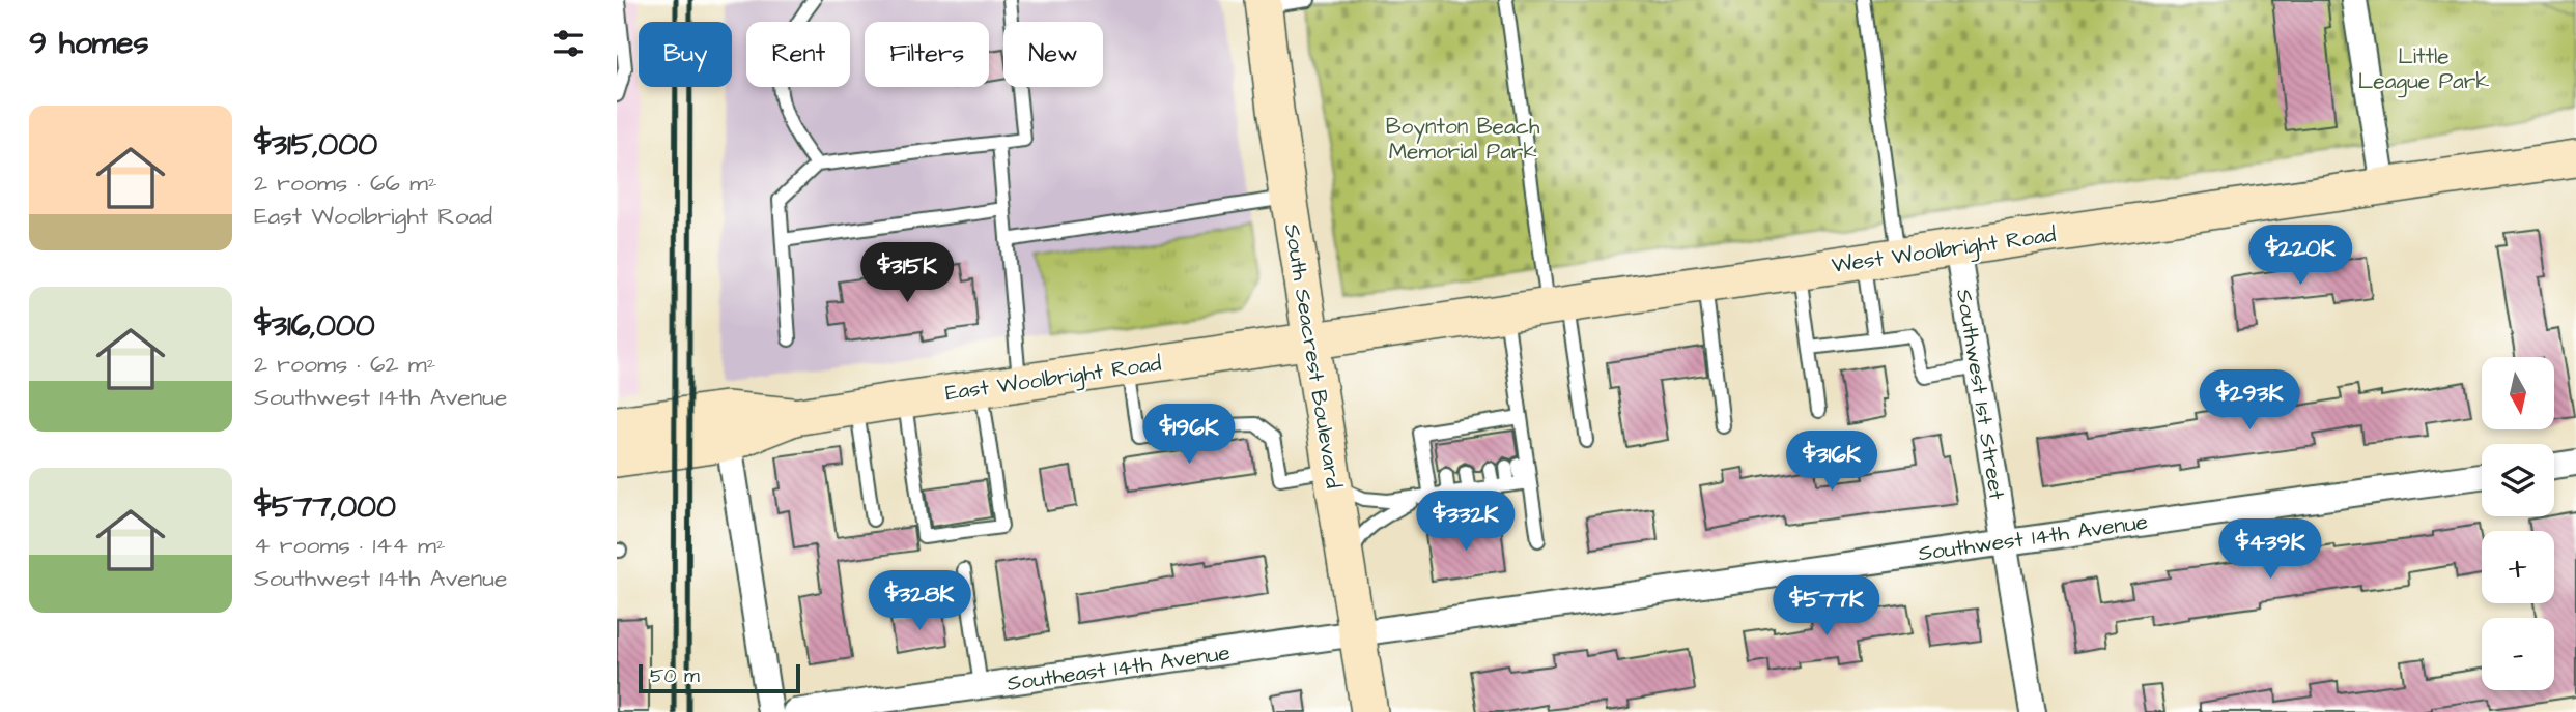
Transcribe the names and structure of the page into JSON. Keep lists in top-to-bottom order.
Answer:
{
  "streets": {
    "main road": ["West Woolbright Road", "South Seacrest Boulevard", "East Woolbright Road"],
    "street": ["Southwest 1st Street", "Southwest 14th Avenue", "Southeast 14th Avenue"]
  },
  "crossings": [
    ["West Woolbright Road", "South Seacrest Boulevard"],
    ["West Woolbright Road", "East Woolbright Road"],
    ["West Woolbright Road", "Southwest 1st Street"],
    ["South Seacrest Boulevard", "East Woolbright Road"],
    ["South Seacrest Boulevard", "Southwest 14th Avenue"],
    ["South Seacrest Boulevard", "Southeast 14th Avenue"],
    ["Southwest 1st Street", "Southwest 14th Avenue"],
    ["Southwest 14th Avenue", "Southeast 14th Avenue"]
  ],
  "parks": ["Little League Park", "Boynton Beach Memorial Park"],
  "scale_bar": "50 m",
  "north": "bottom",
  "page": {
    "heading": "9 homes",
    "chip": [
      "Buy",
      "Rent",
      "Filters",
      "New"
    ],
    "list": [
      {
        "name": "$315,000",
        "note": "2 rooms · 66 m² · East Woolbright Road"
      },
      {
        "name": "$316,000",
        "note": "2 rooms · 62 m² · Southwest 14th Avenue"
      },
      {
        "name": "$577,000",
        "note": "4 rooms · 144 m² · Southwest 14th Avenue"
      }
    ],
    "price": [
      "$220K",
      "$315K",
      "$293K",
      "$196K",
      "$316K",
      "$332K",
      "$439K",
      "$328K",
      "$577K"
    ],
    "map_buttons": ["+", "−"],
    "scale": "50 m"
  }
}
